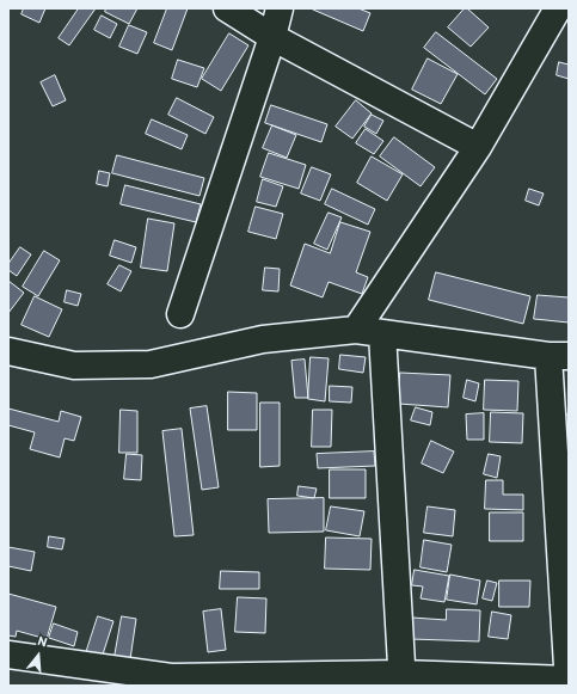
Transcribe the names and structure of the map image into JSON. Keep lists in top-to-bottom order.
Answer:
{
  "north": "top"
}
